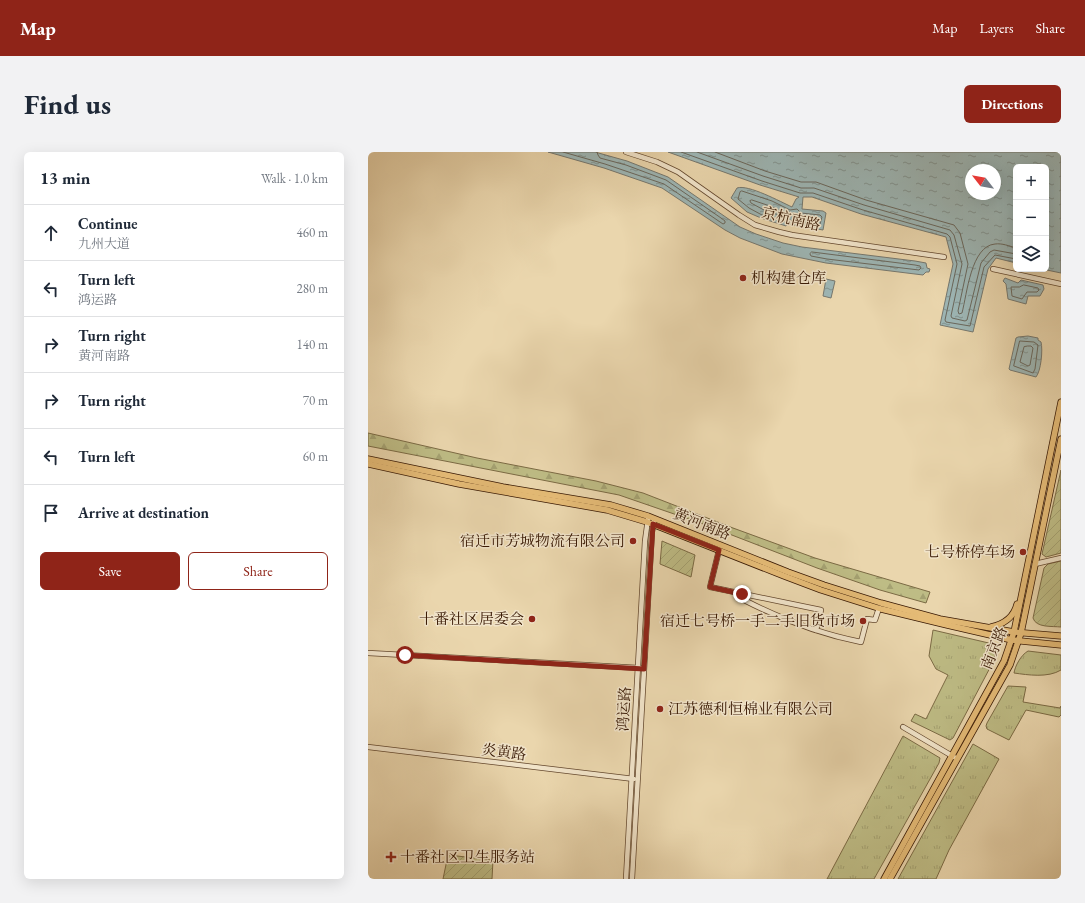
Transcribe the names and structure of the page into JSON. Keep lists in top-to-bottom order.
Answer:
{
  "streets": {
    "main road": ["黄河南路", "南京路"],
    "street": ["京杭南路", "鸿运路", "炎黄路"]
  },
  "crossings": [
    ["黄河南路", "南京路"],
    ["黄河南路", "鸿运路"],
    ["鸿运路", "炎黄路"]
  ],
  "places": {
    "other": [
      "机构建仓库",
      "宿迁市芳城物流有限公司",
      "七号桥停车场",
      "十番社区居委会",
      "宿迁七号桥一手二手旧货市场",
      "江苏德利恒棉业有限公司"
    ],
    "health": ["十番社区卫生服务站"]
  },
  "north": "top left",
  "page": {
    "header": "Map",
    "nav": ["Map", "Layers", "Share"],
    "buttons": [
      "Directions",
      ["Save", "Share"]
    ],
    "title": "Find us",
    "heading": ["13 min", "Walk · 1.0 km"],
    "map_buttons": ["+", "−"],
    "list": [
      ["Continue", "九州大道", "460 m"],
      ["Turn left", "鸿运路", "280 m"],
      ["Turn right", "黄河南路", "140 m"],
      ["Turn right", "70 m"],
      ["Turn left", "60 m"],
      "Arrive at destination"
    ]
  }
}
